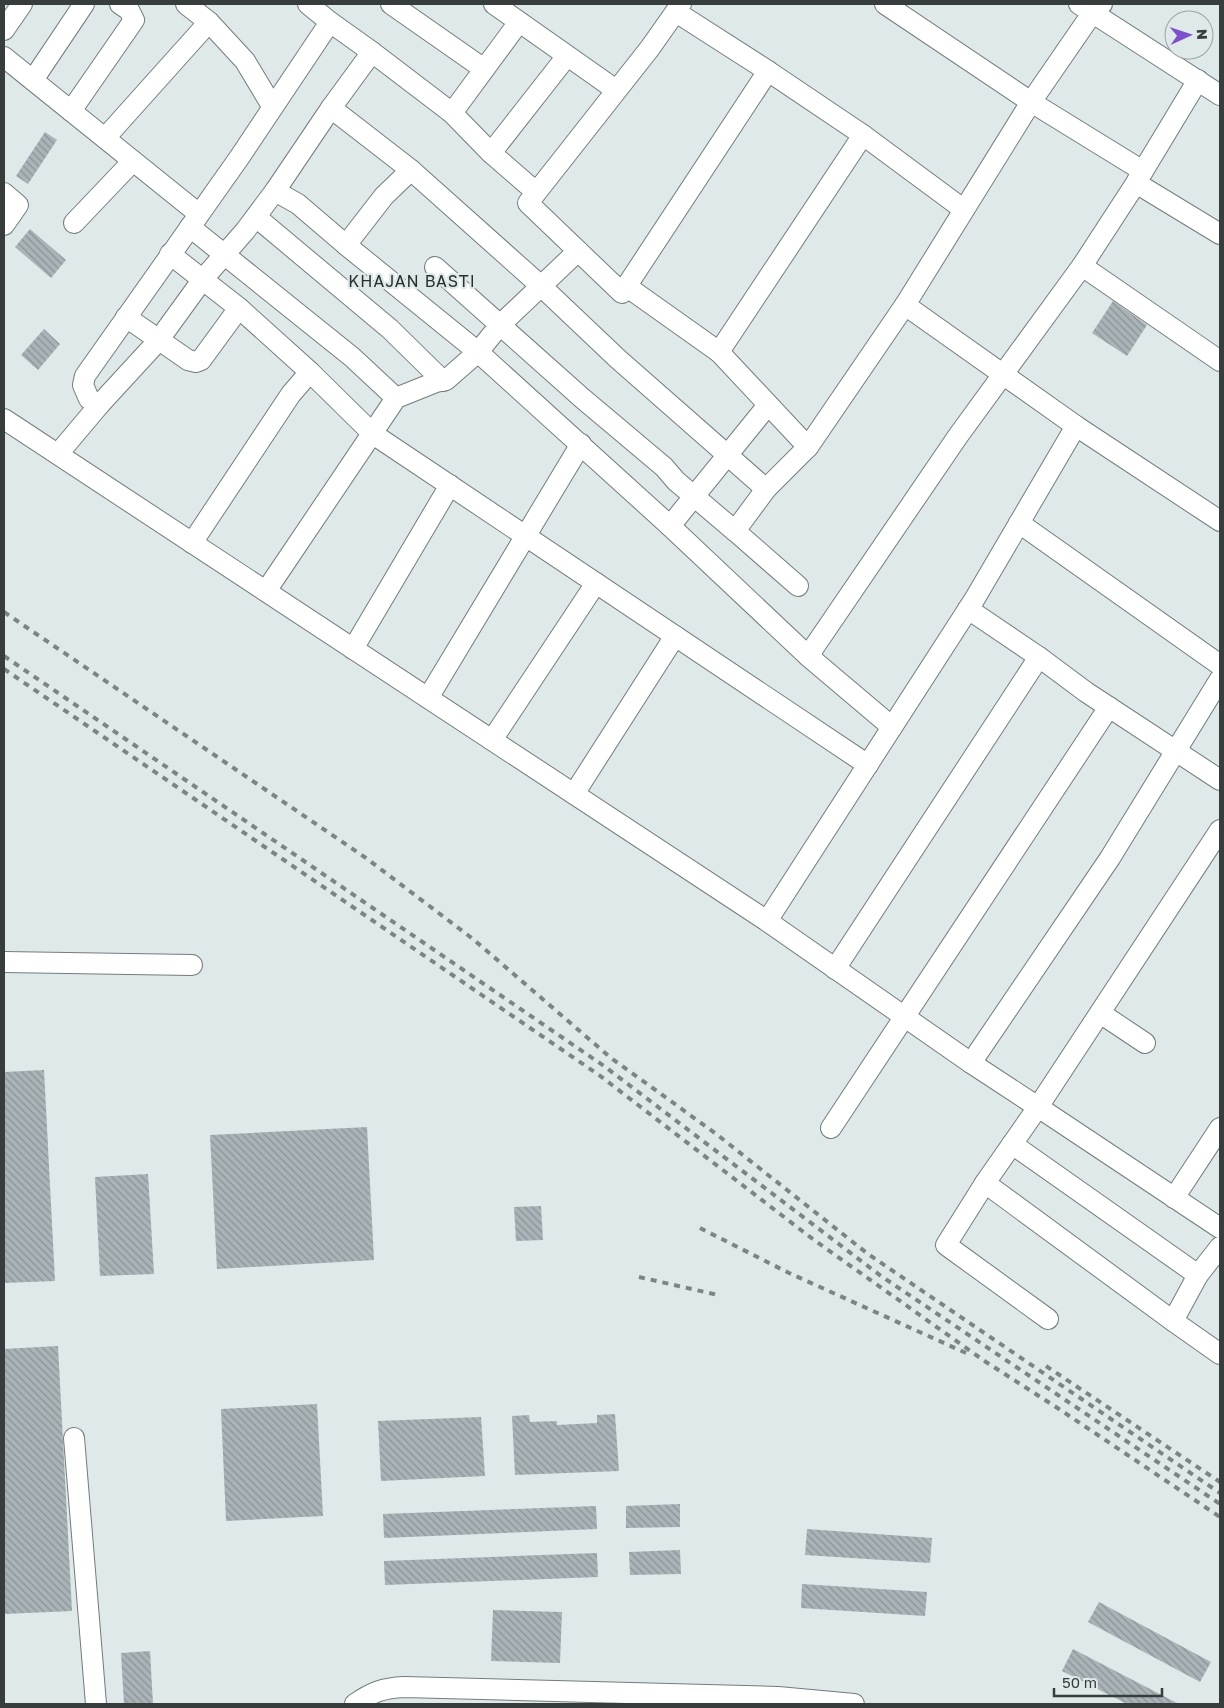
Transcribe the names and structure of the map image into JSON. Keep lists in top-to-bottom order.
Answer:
{
  "districts": ["KHAJAN BASTI"],
  "scale_bar": "50 m",
  "north": "right"
}
